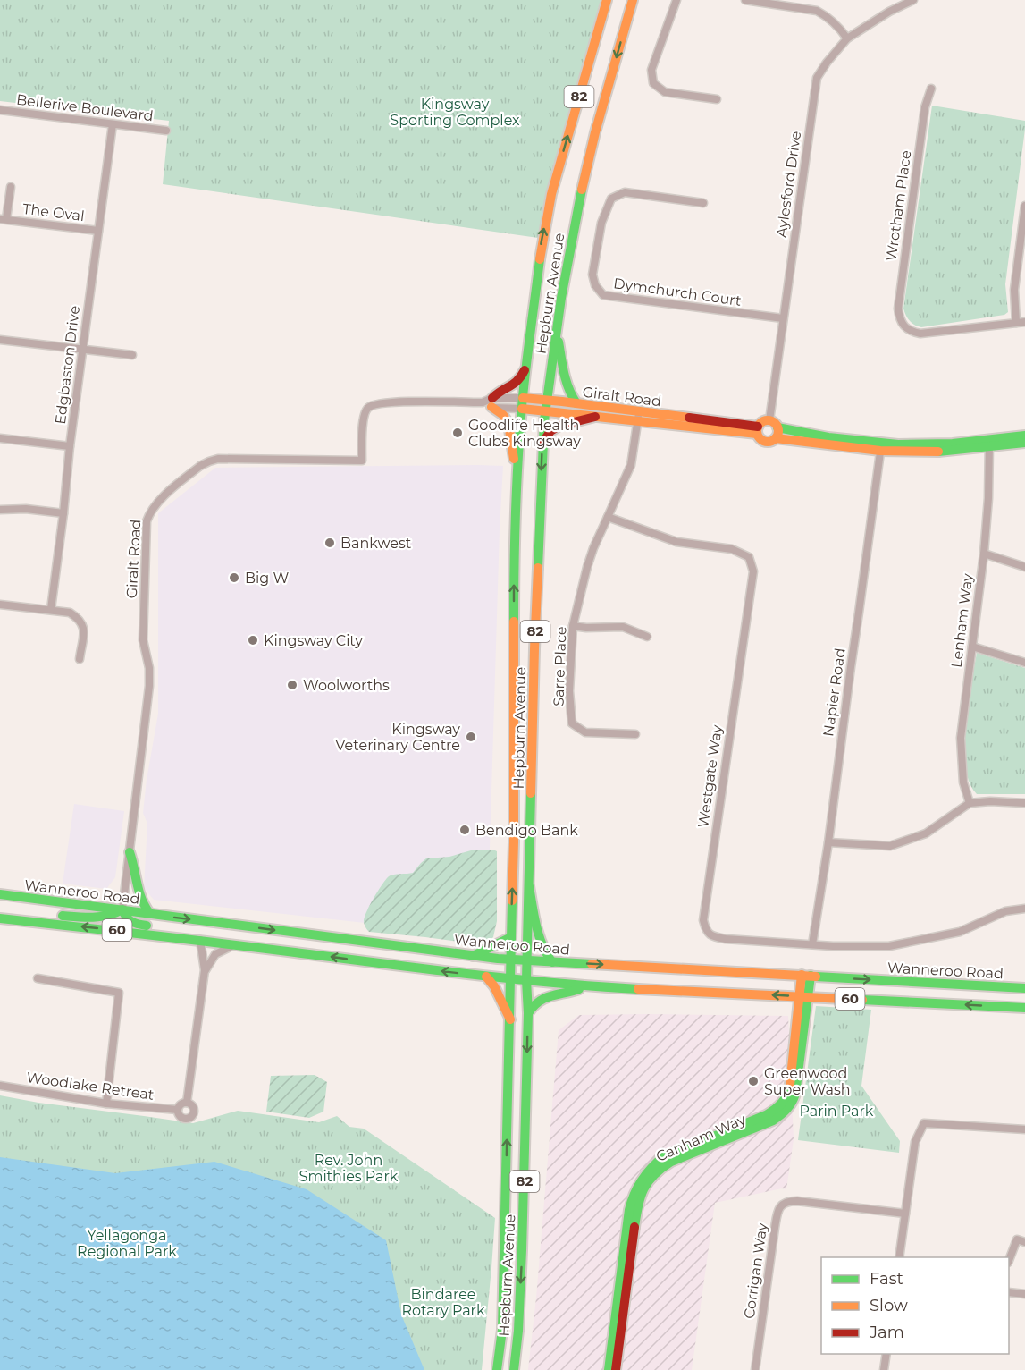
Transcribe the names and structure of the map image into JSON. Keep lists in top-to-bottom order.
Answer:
{
  "streets": {
    "main road": [
      "82",
      "Hepburn Avenue",
      "Giralt Road",
      "Wanneroo Road",
      "60",
      "Canham Way"
    ],
    "street": [
      "Bellerive Boulevard",
      "Aylesford Drive",
      "Wrotham Place",
      "The Oval",
      "Dymchurch Court",
      "Edgbaston Drive",
      "Lenham Way",
      "Sarre Place",
      "Napier Road",
      "Westgate Way",
      "Woodlake Retreat",
      "Corrigan Way"
    ]
  },
  "crossings": [
    ["Bellerive Boulevard", "Edgbaston Drive"],
    ["Aylesford Drive", "Dymchurch Court"],
    ["Aylesford Drive", "Giralt Road"],
    ["The Oval", "Edgbaston Drive"],
    ["Hepburn Avenue", "Giralt Road"],
    ["Hepburn Avenue", "Wanneroo Road"],
    ["Hepburn Avenue", "60"],
    ["Giralt Road", "Wanneroo Road"],
    ["Sarre Place", "Westgate Way"],
    ["Napier Road", "Westgate Way"],
    ["Wanneroo Road", "Canham Way"],
    ["60", "Canham Way"]
  ],
  "parks": [
    "Kingsway Sporting Complex",
    "Parin Park",
    "Rev. John Smithies Park",
    "Yellagonga Regional Park",
    "Bindaree Rotary Park"
  ],
  "places": [
    "Goodlife Health Clubs Kingsway",
    "Bankwest",
    "Big W",
    "Kingsway City",
    "Woolworths",
    "Kingsway Veterinary Centre",
    "Bendigo Bank",
    "Greenwood Super Wash"
  ],
  "legend": ["Fast", "Slow", "Jam"]
}
